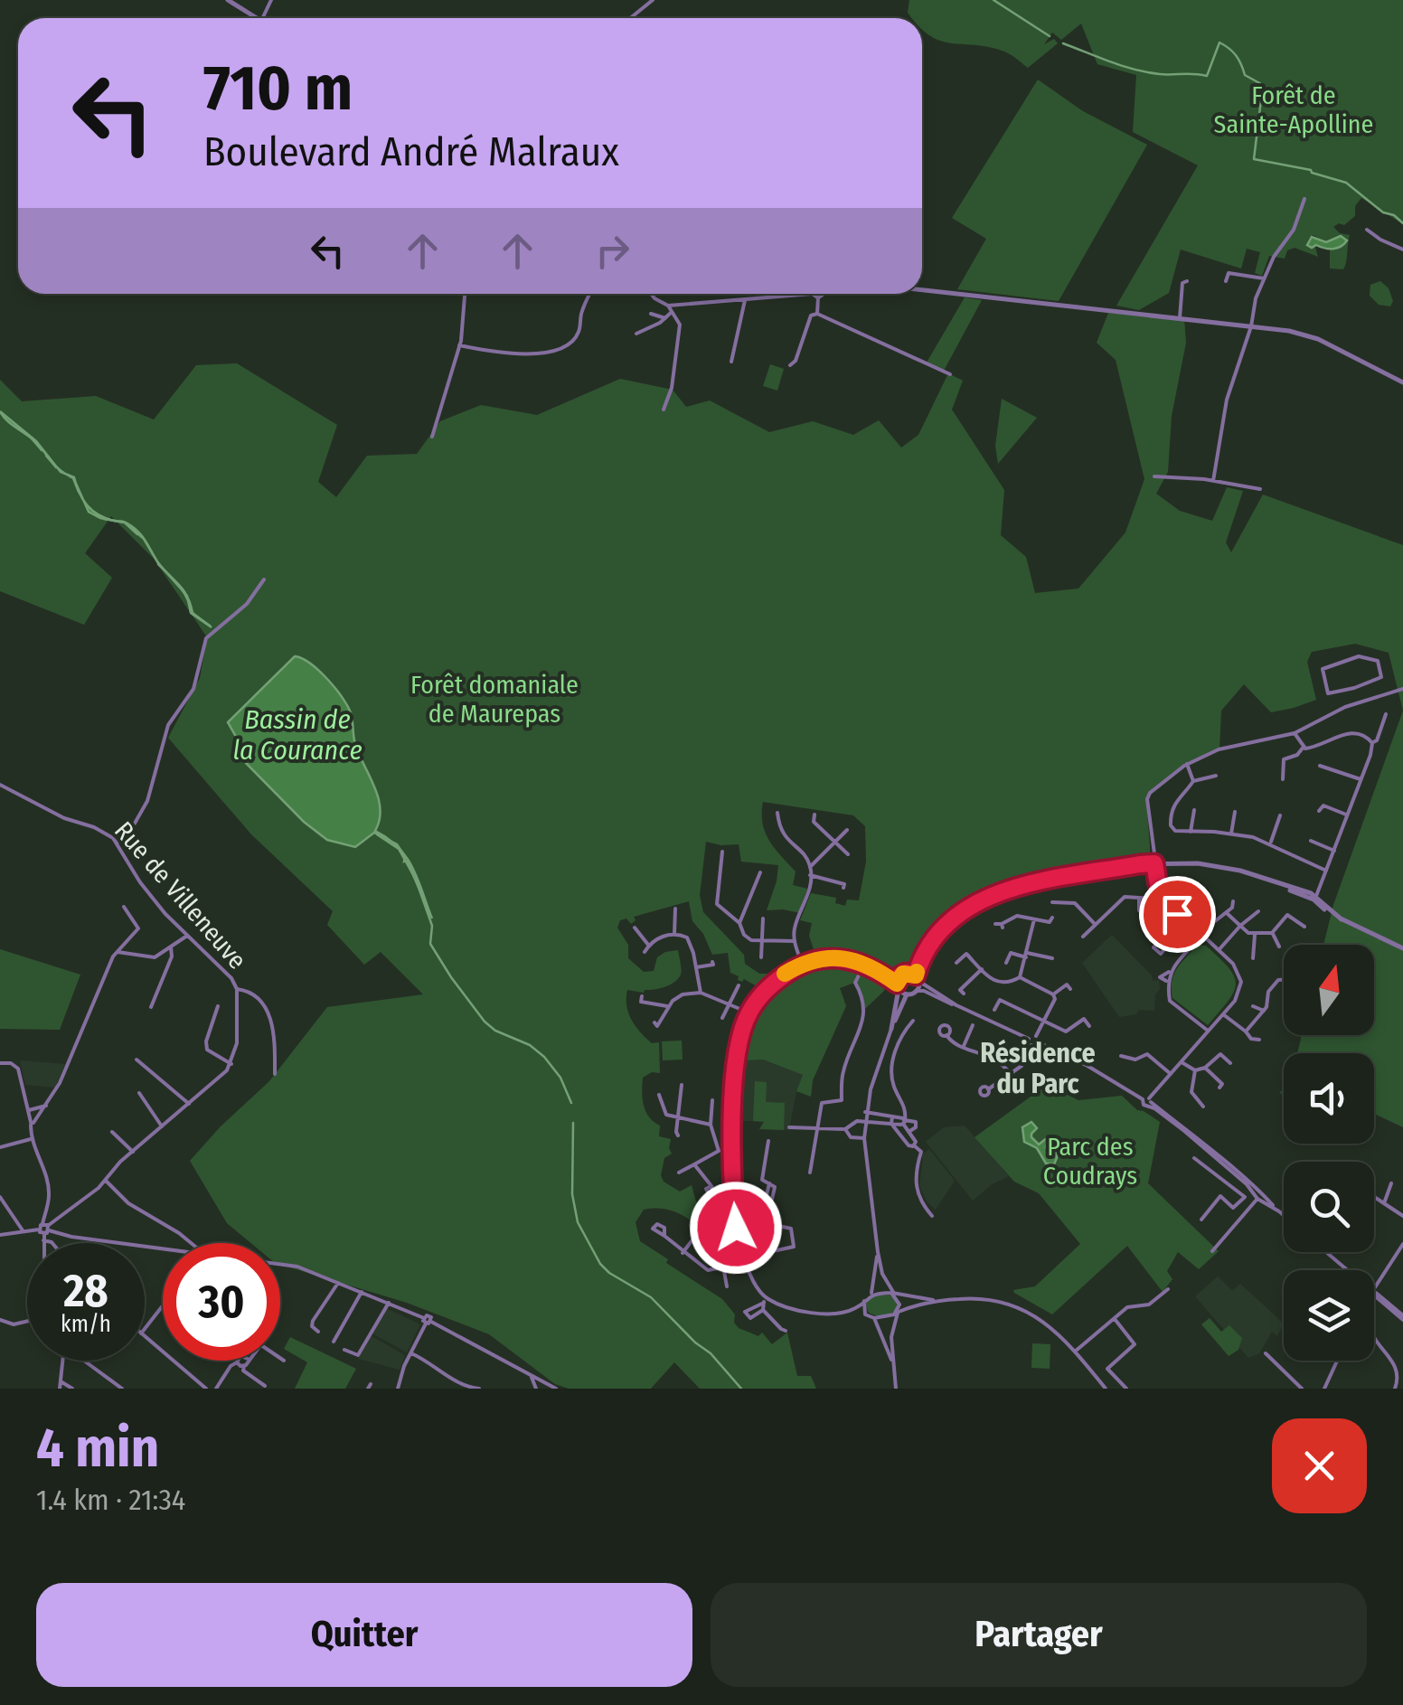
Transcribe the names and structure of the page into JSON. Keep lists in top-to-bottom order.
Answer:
{
  "streets": {
    "street": ["Rue de Villeneuve"]
  },
  "districts": ["Résidence du Parc"],
  "water": ["Bassin de la Courance"],
  "parks": ["Forêt de Sainte-Apolline", "Forêt domaniale de Maurepas", "Parc des Coudrays"],
  "north": "top",
  "page": {
    "turn": ["710 m", "Boulevard André Malraux"],
    "speed": "28 km/h",
    "limit": "30",
    "heading": ["4 min", "1.4 km · 21:34"],
    "buttons": ["Quitter", "Partager"]
  }
}
